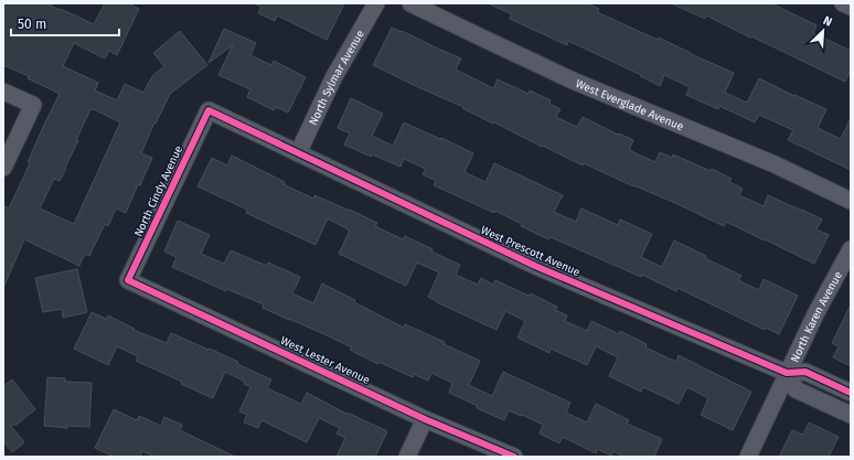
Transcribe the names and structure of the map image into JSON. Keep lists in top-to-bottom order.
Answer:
{
  "streets": {
    "street": [
      "North Sylmar Avenue",
      "West Everglade Avenue",
      "North Cindy Avenue",
      "West Prescott Avenue",
      "North Karen Avenue",
      "West Lester Avenue"
    ]
  },
  "crossings": [
    ["North Sylmar Avenue", "West Prescott Avenue"],
    ["North Cindy Avenue", "West Prescott Avenue"],
    ["North Cindy Avenue", "West Lester Avenue"],
    ["West Prescott Avenue", "North Karen Avenue"]
  ],
  "scale_bar": "50 m",
  "north": "top right"
}
